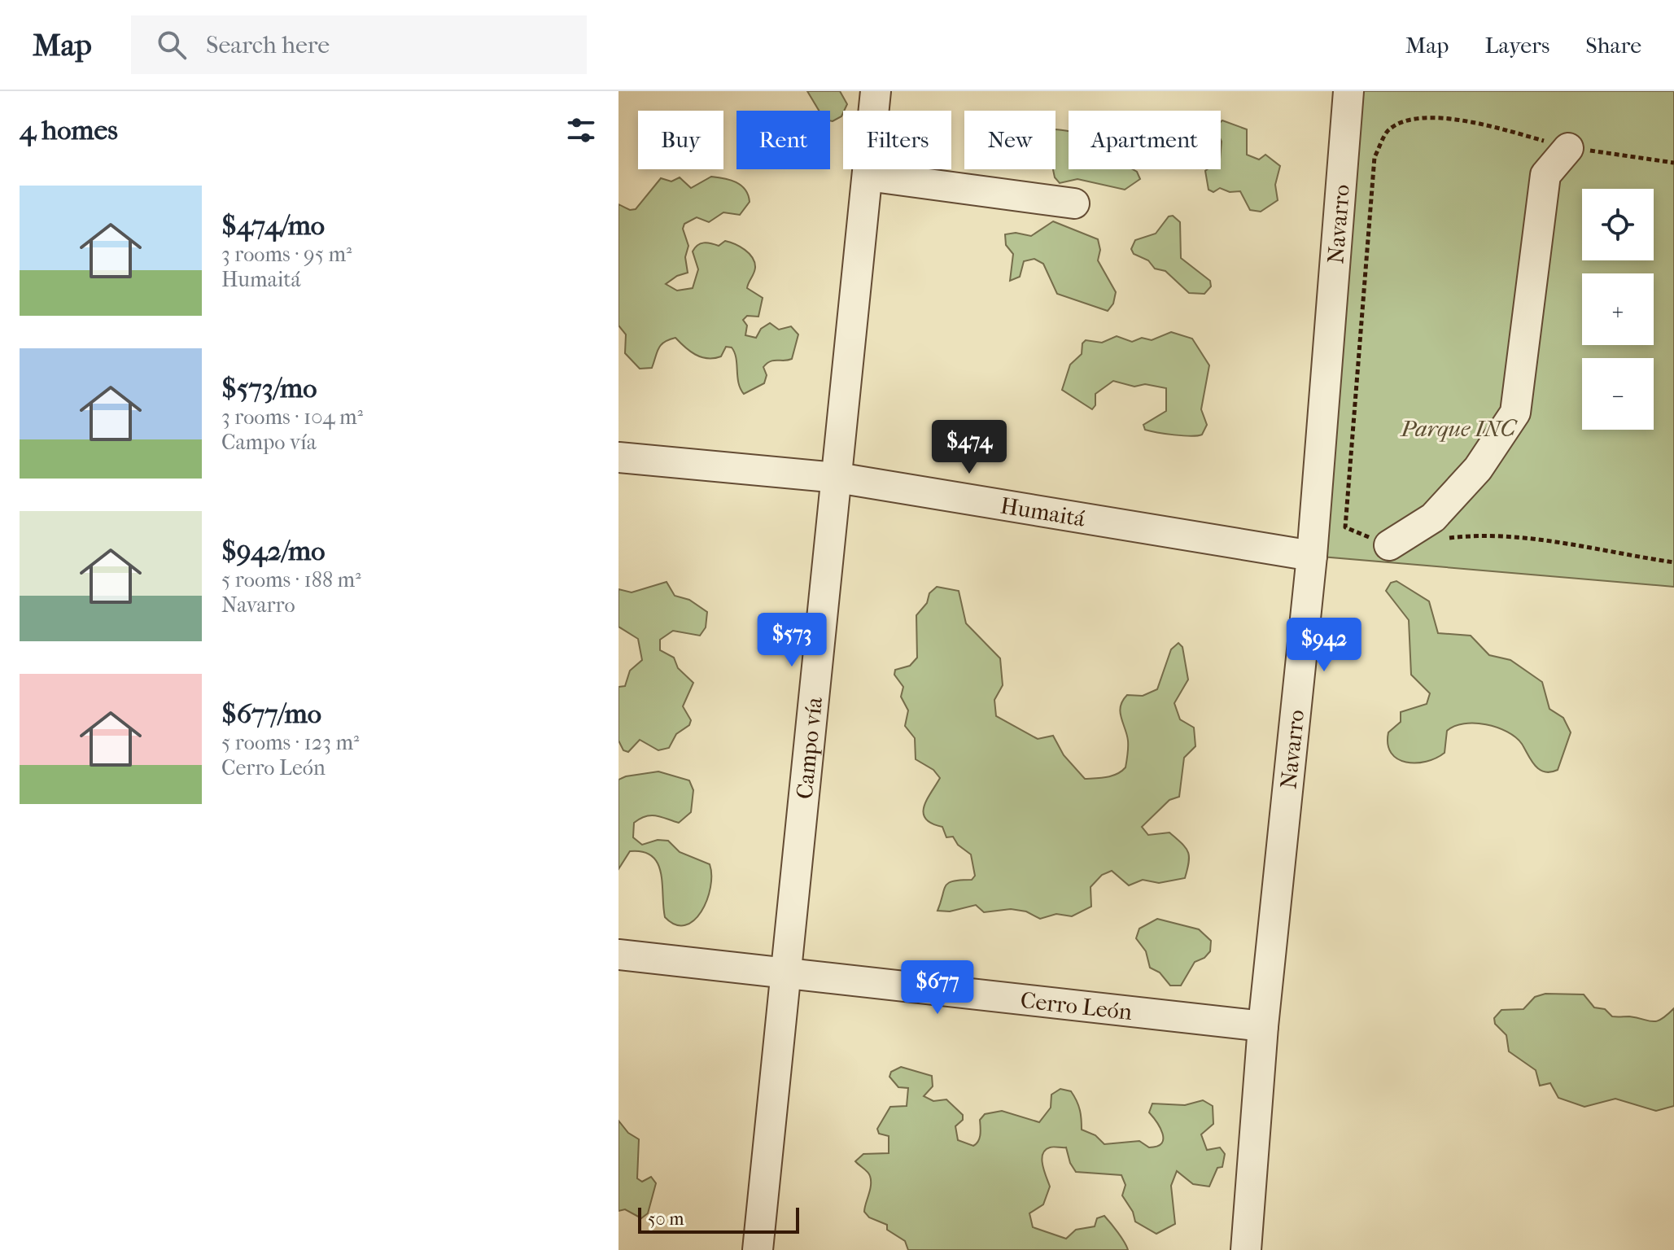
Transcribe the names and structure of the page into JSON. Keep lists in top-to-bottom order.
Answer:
{
  "streets": {
    "street": [
      "Navarro",
      "Humaitá",
      "Campo vía",
      "Cerro León"
    ]
  },
  "crossings": [
    ["Navarro", "Humaitá"],
    ["Navarro", "Cerro León"],
    ["Humaitá", "Campo vía"],
    ["Campo vía", "Cerro León"]
  ],
  "parks": ["Parque INC"],
  "scale_bar": "50 m",
  "page": {
    "header": "Map",
    "search": "Search here",
    "nav": ["Map", "Layers", "Share"],
    "heading": "4 homes",
    "chip": [
      "Buy",
      "Rent",
      "Filters",
      "New",
      "Apartment"
    ],
    "list": [
      {
        "name": "$474/mo",
        "note": "3 rooms · 95 m² · Humaitá"
      },
      {
        "name": "$573/mo",
        "note": "3 rooms · 104 m² · Campo vía"
      },
      {
        "name": "$942/mo",
        "note": "5 rooms · 188 m² · Navarro"
      },
      {
        "name": "$677/mo",
        "note": "5 rooms · 123 m² · Cerro León"
      }
    ],
    "map_buttons": ["+", "−"],
    "price": [
      "$474",
      "$573",
      "$942",
      "$677"
    ],
    "scale": "50 m"
  }
}
